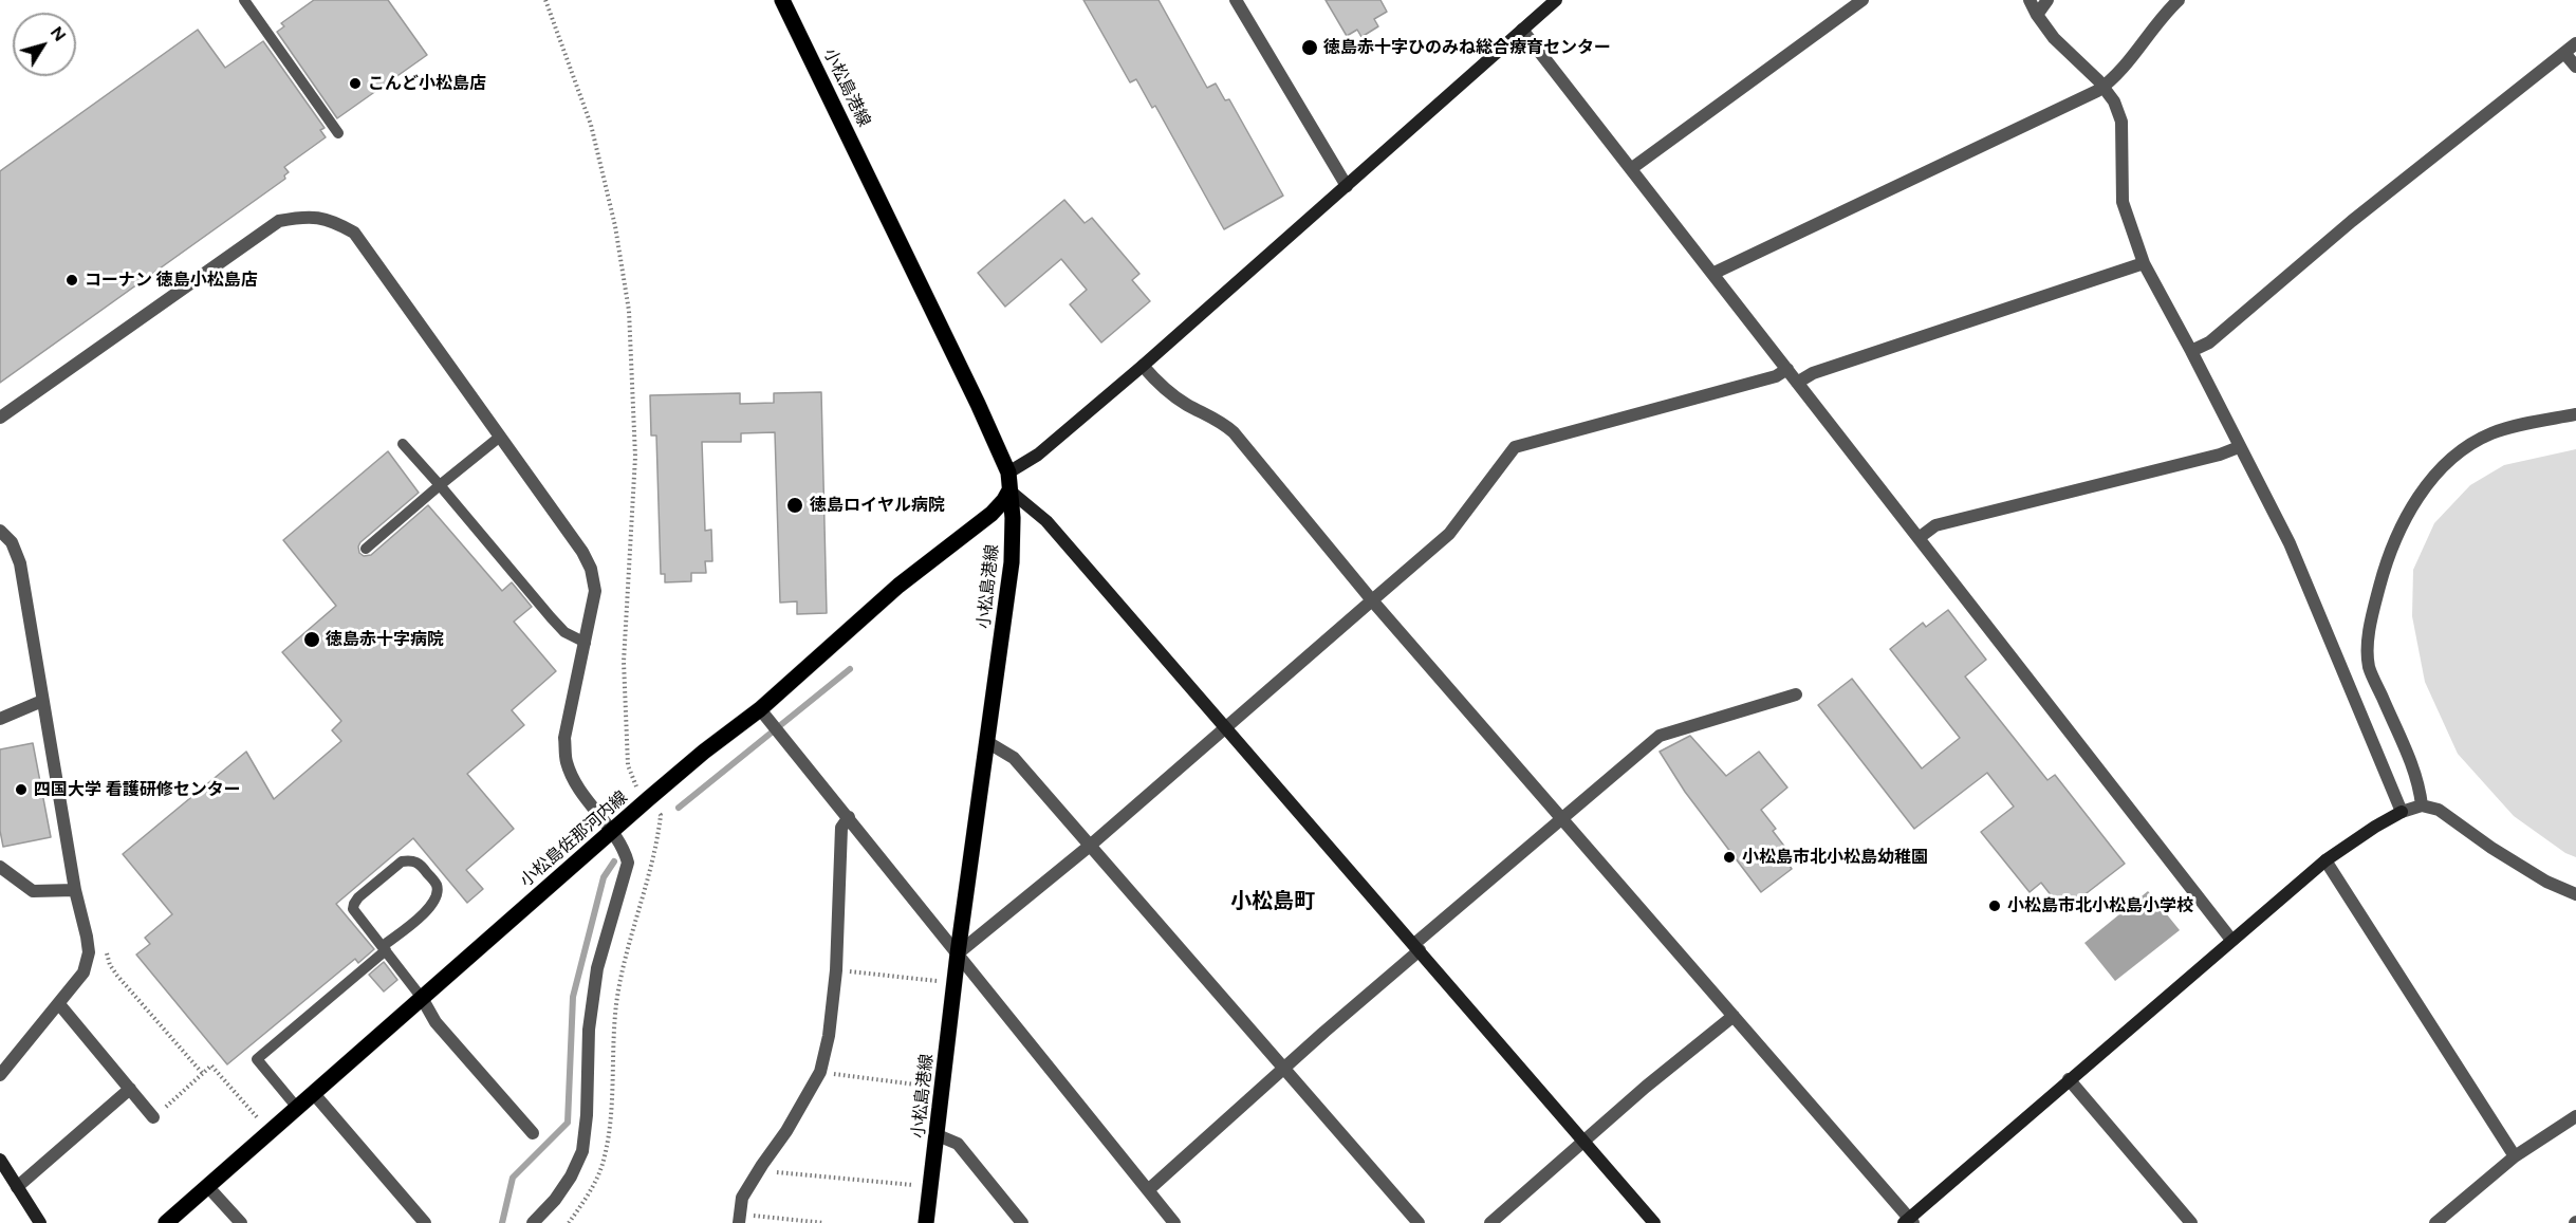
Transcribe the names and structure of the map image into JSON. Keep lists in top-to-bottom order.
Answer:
{
  "streets": {
    "main road": ["小松島港線", "小松島佐那河内線"]
  },
  "crossings": [
    ["小松島港線", "小松島佐那河内線"]
  ],
  "districts": ["小松島町"],
  "places": [
    "徳島赤十字ひのみね総合療育センター",
    "こんど小松島店",
    "コーナン 徳島小松島店",
    "徳島ロイヤル病院",
    "徳島赤十字病院",
    "四国大学 看護研修センター",
    "小松島市北小松島幼稚園",
    "小松島市北小松島小学校"
  ],
  "north": "top right"
}
